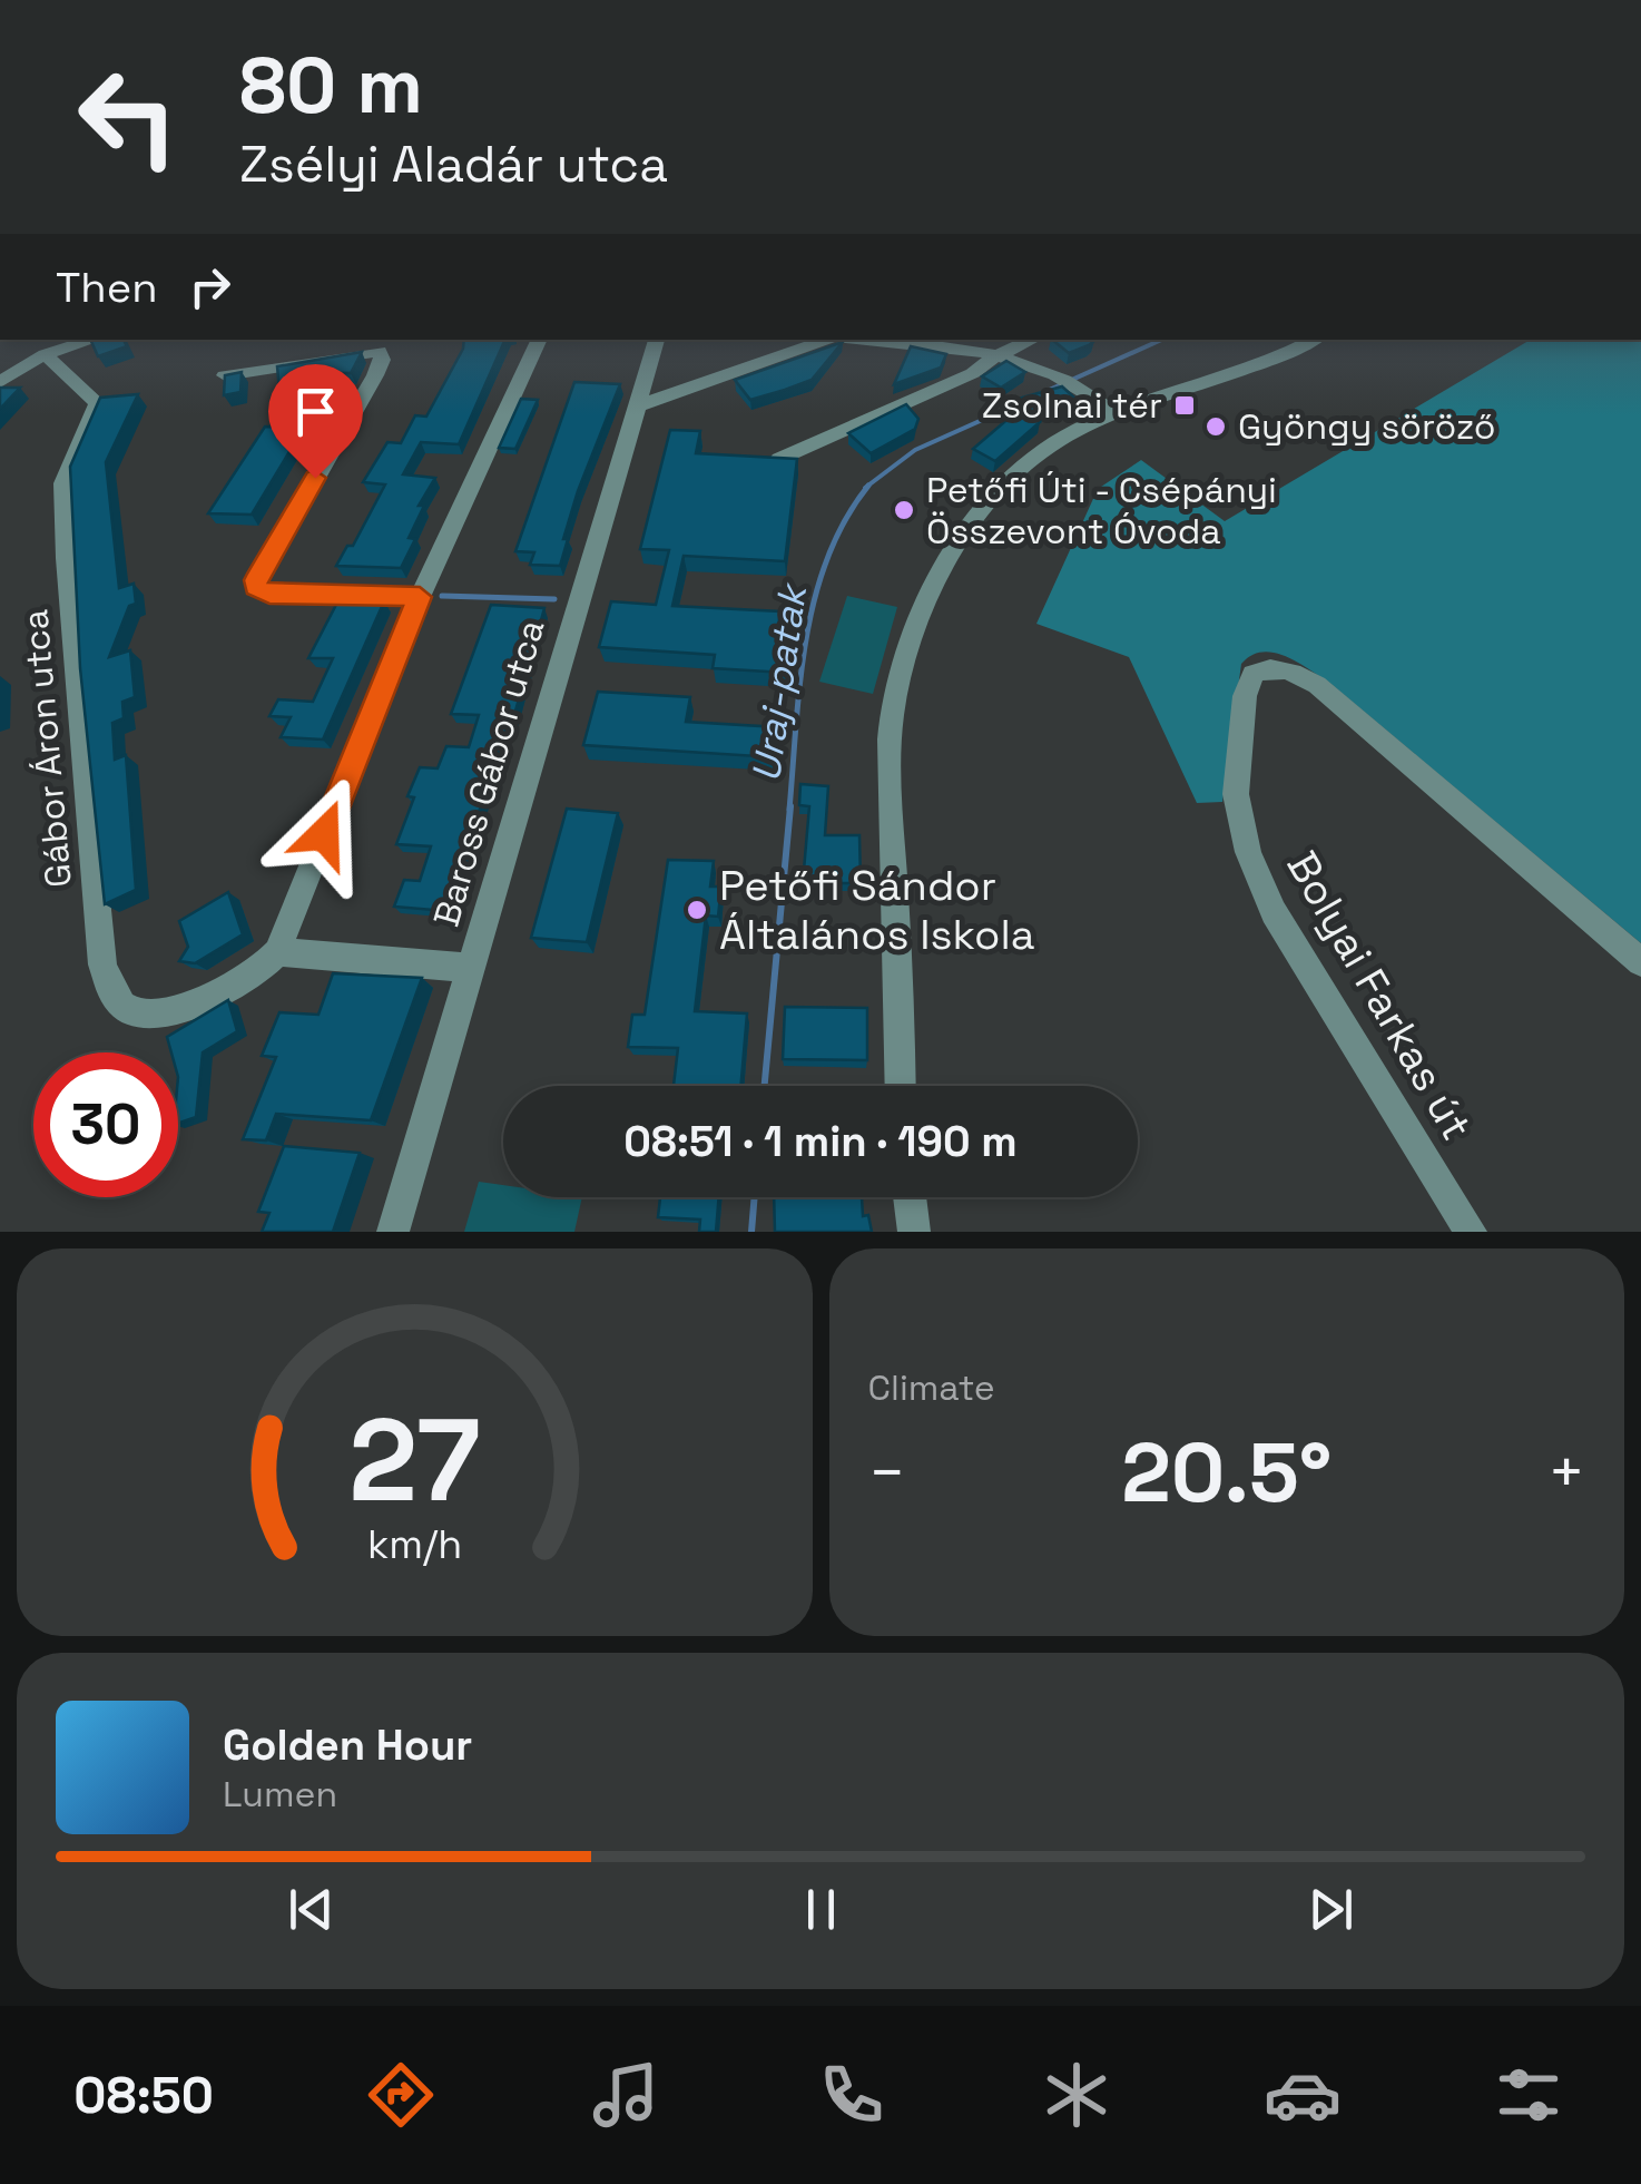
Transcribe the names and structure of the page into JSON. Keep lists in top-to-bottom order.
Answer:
{
  "streets": {
    "street": ["Gábor Áron utca", "Baross Gábor utca", "Bolyai Farkas út"]
  },
  "water": ["Uraj-patak"],
  "places": {
    "transit": ["Zsolnai tér"],
    "other": ["Gyöngy söröző", "Petőfi Úti - Csépányi Összevont Óvoda", "Petőfi Sándor Általános Iskola"]
  },
  "page": {
    "turn": ["80 m", "Zsélyi Aladár utca"],
    "then": "Then",
    "limit": "30",
    "trip": "08:51 · 1 min · 190 m",
    "tile": "Climate",
    "heat": ["−", "20.5°", "+"],
    "song": ["Golden Hour", "Lumen"],
    "tabs": "08:50",
    "gauge": ["27", "km/h"]
  }
}
